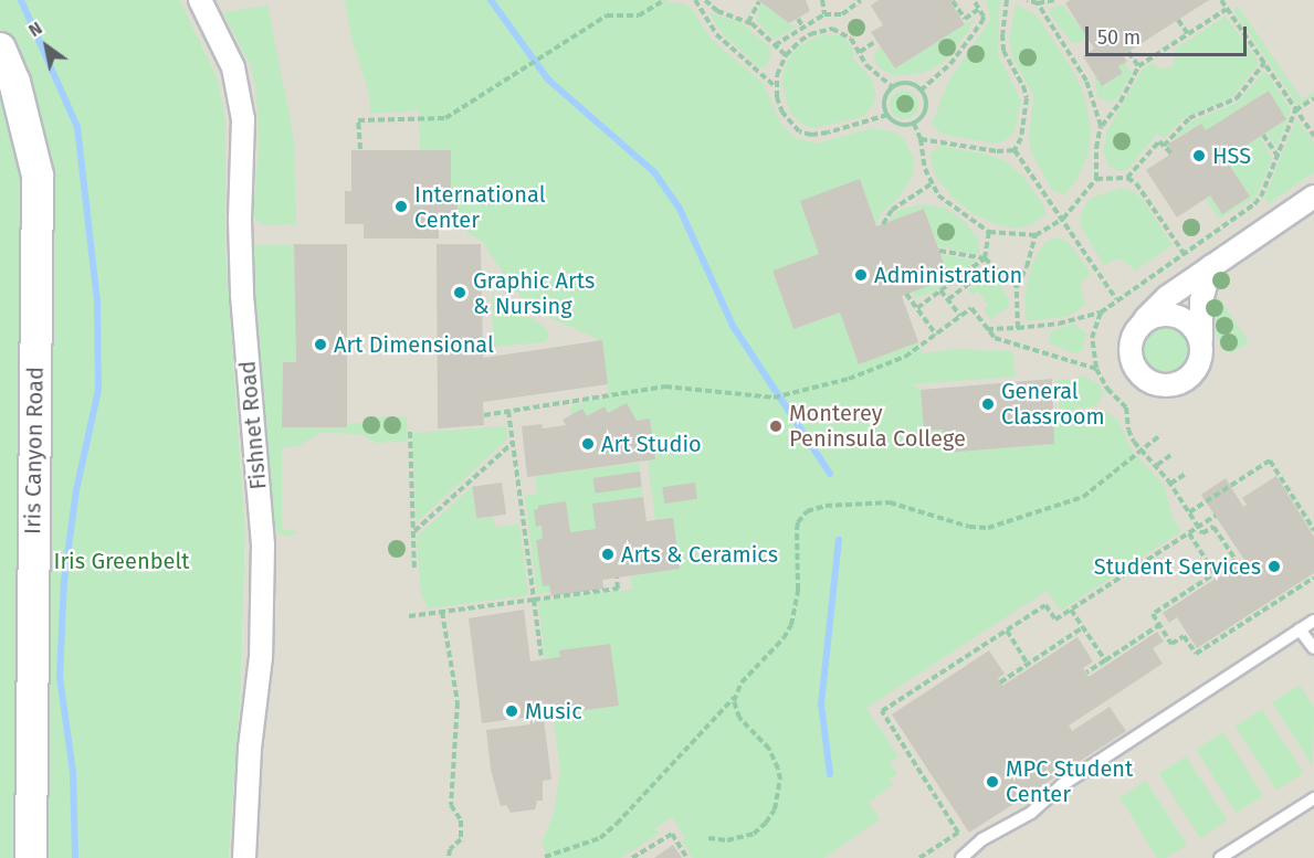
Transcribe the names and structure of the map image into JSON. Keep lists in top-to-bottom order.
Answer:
{
  "streets": {
    "street": ["Fishnet Road", "Iris Canyon Road"]
  },
  "parks": ["Iris Greenbelt"],
  "places": [
    "HSS",
    "International Center",
    "Administration",
    "Graphic Arts & Nursing",
    "Art Dimensional",
    "General Classroom",
    "Monterey Peninsula College",
    "Art Studio",
    "Arts & Ceramics",
    "Student Services",
    "Music",
    "MPC Student Center"
  ],
  "scale_bar": "50 m",
  "north": "top left"
}
